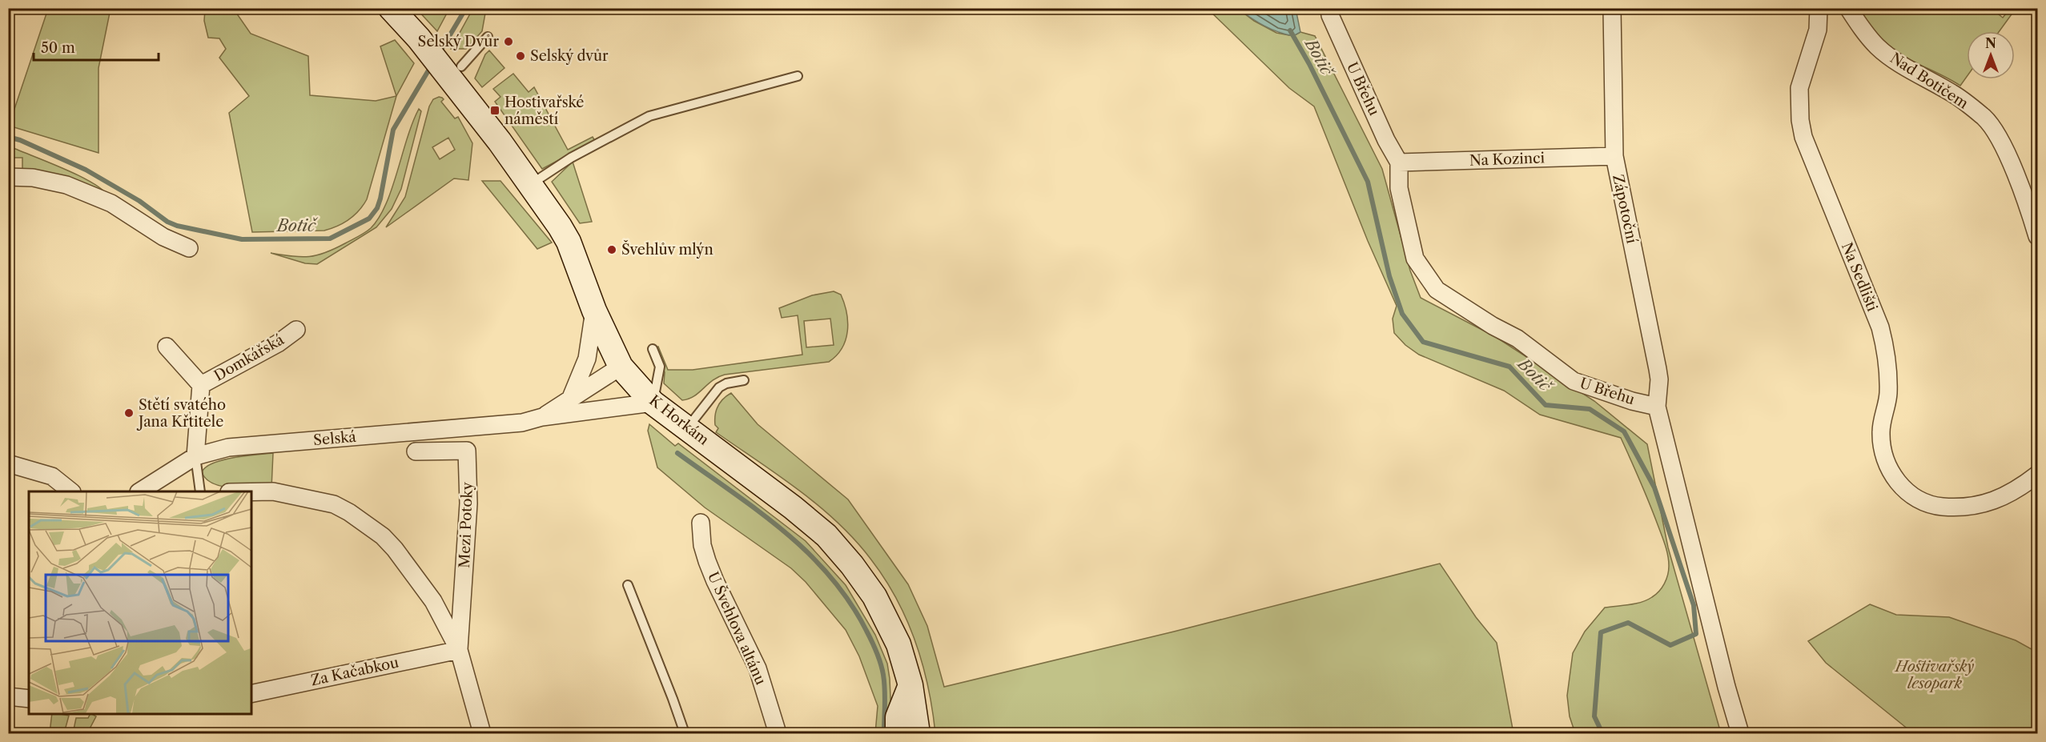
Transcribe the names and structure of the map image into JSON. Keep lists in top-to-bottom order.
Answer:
{
  "streets": {
    "main road": ["K Horkám"],
    "street": [
      "Nad Botičem",
      "U Břehu",
      "Na Kozinci",
      "Zápotoční",
      "Na Sedlišti",
      "Domkářská",
      "Selská",
      "Mezi Potoky",
      "U Švehlova altánu",
      "Za Kačabkou"
    ]
  },
  "crossings": [
    ["U Břehu", "Na Kozinci"],
    ["U Břehu", "Zápotoční"],
    ["Na Kozinci", "Zápotoční"],
    ["Domkářská", "Selská"],
    ["K Horkám", "Selská"],
    ["Mezi Potoky", "Za Kačabkou"]
  ],
  "water": ["Botič"],
  "parks": ["Hostivařský lesopark"],
  "places": {
    "other": [
      "Selský Dvůr",
      "Selský dvůr",
      "Švehlův mlýn",
      "Stětí svatého Jana Křtitele"
    ],
    "transit": ["Hostivařské náměstí"]
  },
  "scale_bar": "50 m",
  "north": "top"
}
